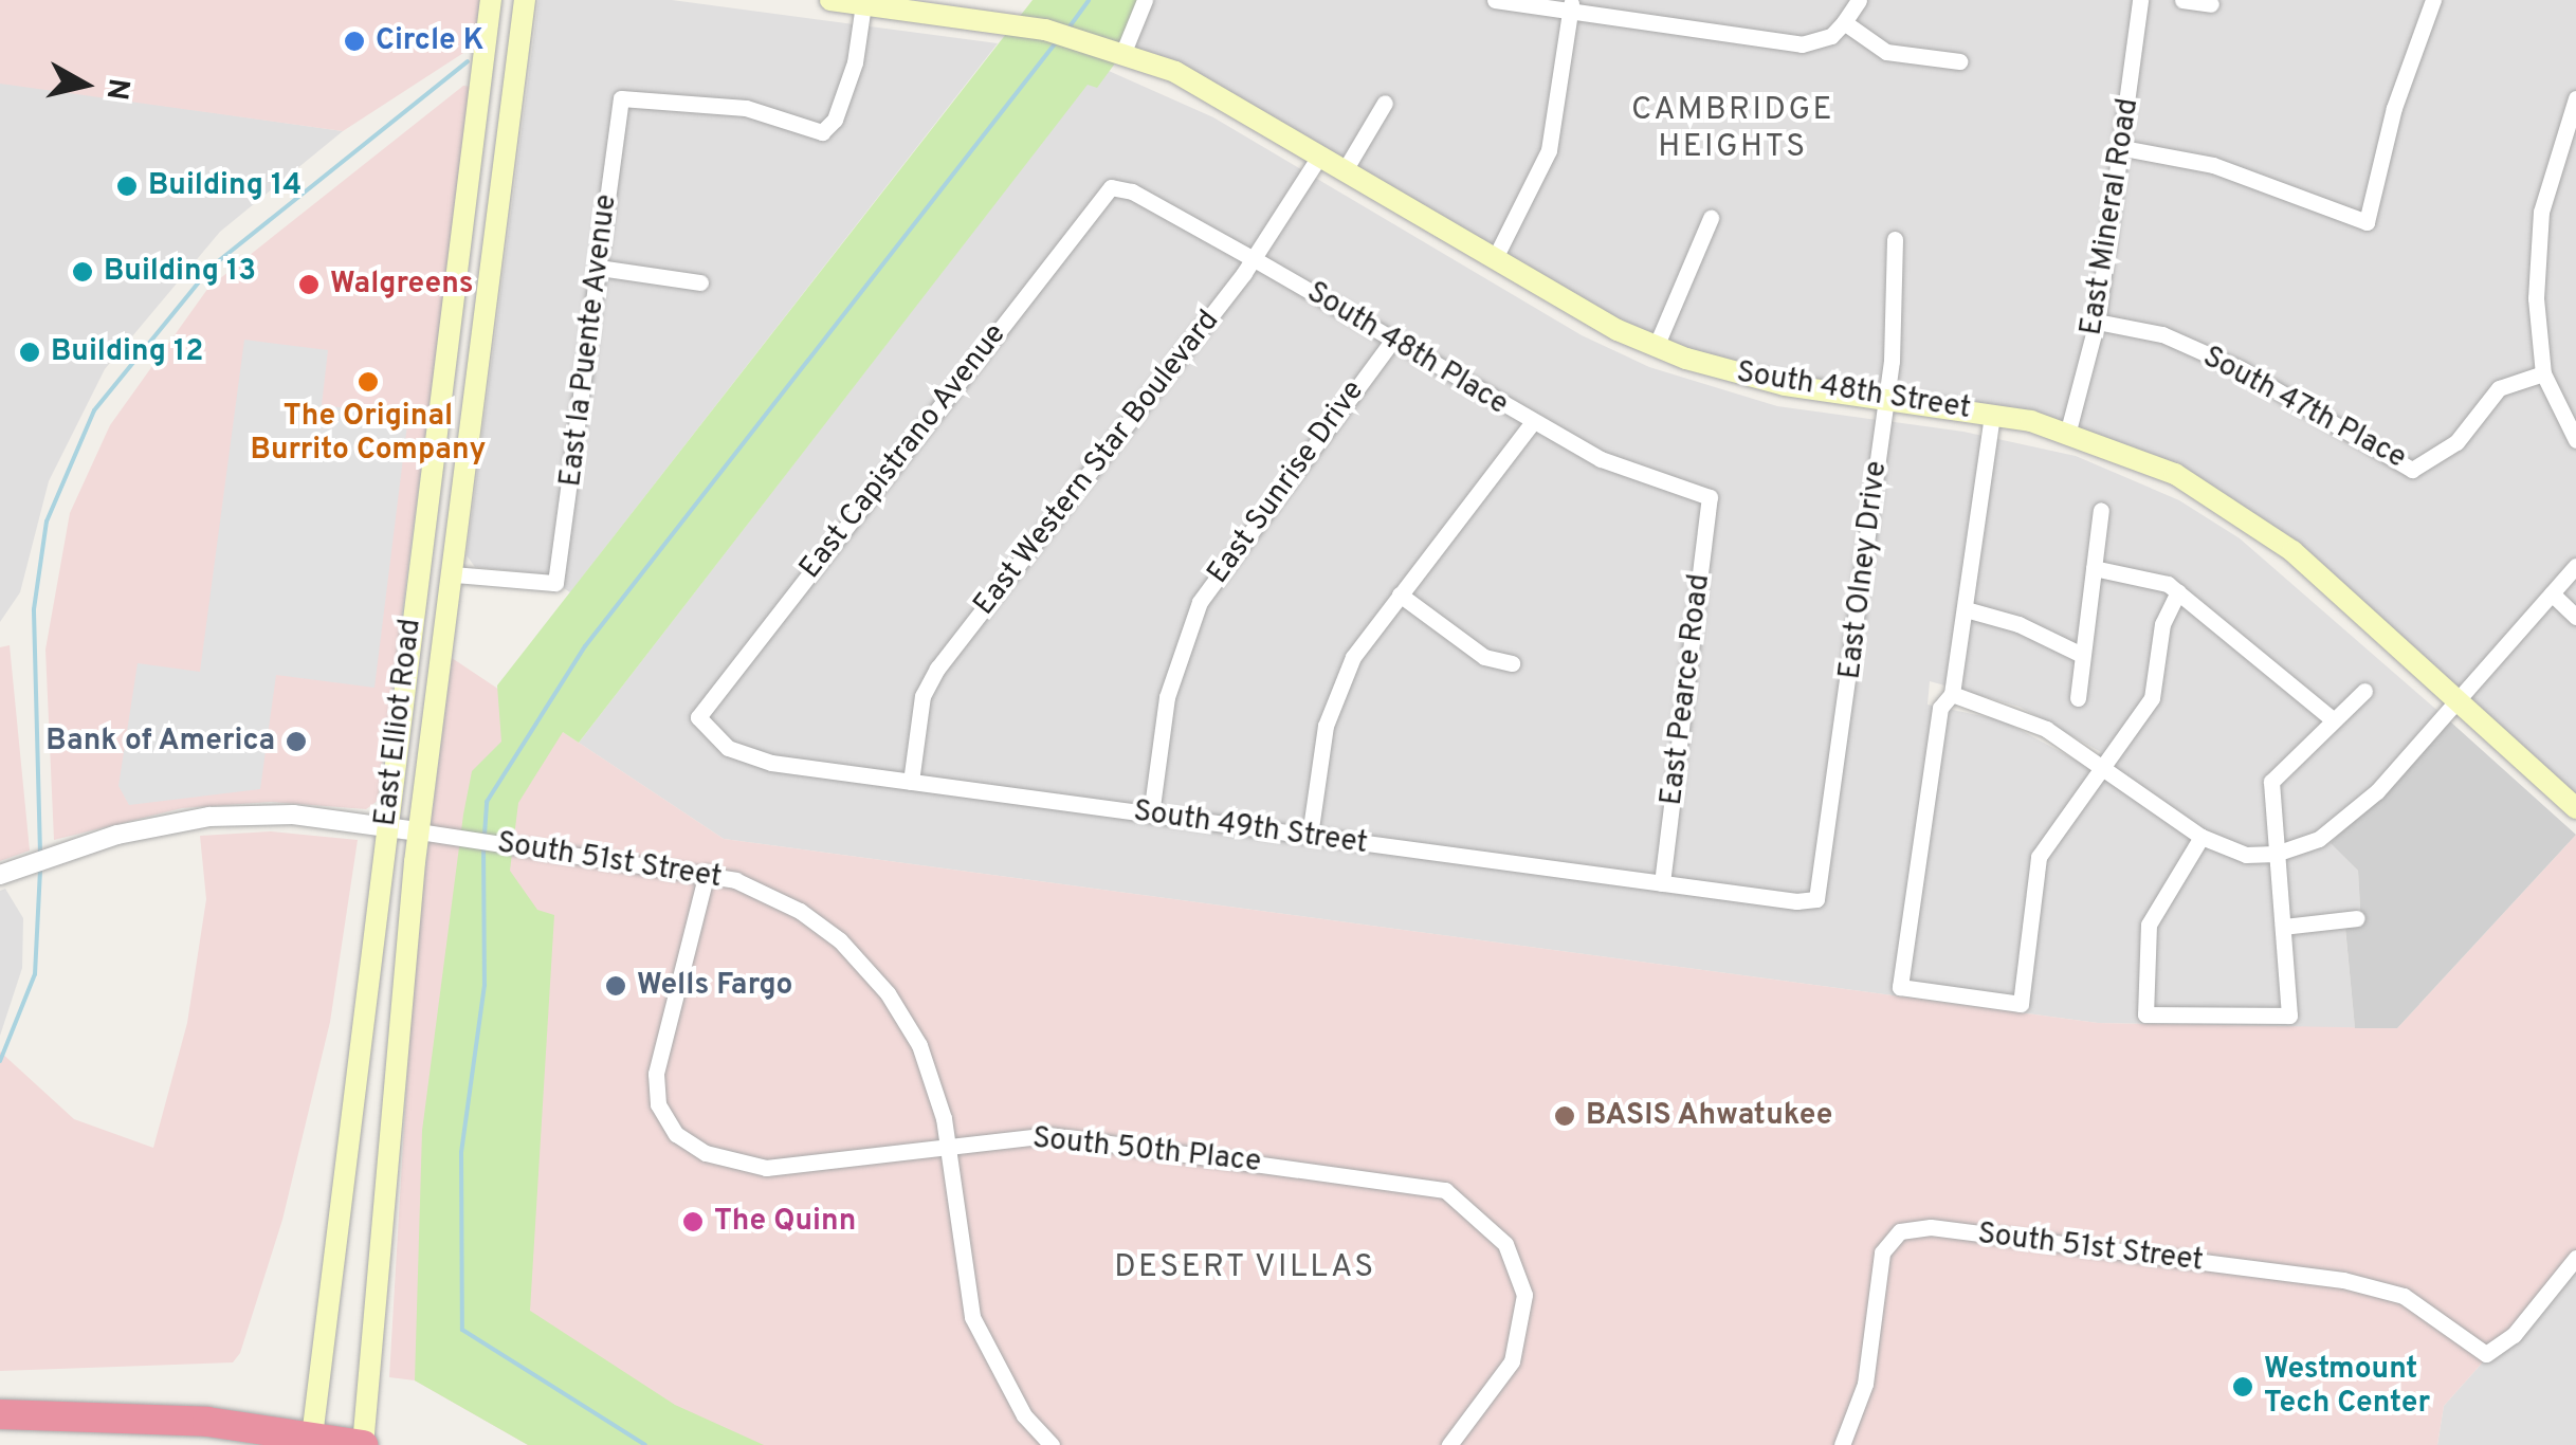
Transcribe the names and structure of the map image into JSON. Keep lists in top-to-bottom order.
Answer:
{
  "streets": {
    "main road": ["South 48th Street", "East Elliot Road"],
    "street": [
      "East Mineral Road",
      "East la Puente Avenue",
      "South 48th Place",
      "South 47th Place",
      "East Capistrano Avenue",
      "East Western Star Boulevard",
      "East Sunrise Drive",
      "East Olney Drive",
      "East Pearce Road",
      "South 49th Street",
      "South 51st Street",
      "South 50th Place"
    ]
  },
  "crossings": [
    ["East Mineral Road", "South 48th Street"],
    ["East Mineral Road", "South 47th Place"],
    ["East la Puente Avenue", "South 48th Street"],
    ["East la Puente Avenue", "East Elliot Road"],
    ["South 48th Place", "East Capistrano Avenue"],
    ["South 48th Place", "East Western Star Boulevard"],
    ["South 48th Place", "East Sunrise Drive"],
    ["South 48th Place", "East Pearce Road"],
    ["South 48th Street", "East Western Star Boulevard"],
    ["South 48th Street", "East Olney Drive"],
    ["East Capistrano Avenue", "South 49th Street"],
    ["East Western Star Boulevard", "South 49th Street"],
    ["East Sunrise Drive", "South 49th Street"],
    ["East Olney Drive", "South 49th Street"],
    ["East Pearce Road", "South 49th Street"],
    ["East Elliot Road", "South 51st Street"],
    ["South 51st Street", "South 50th Place"]
  ],
  "districts": ["CAMBRIDGE HEIGHTS", "DESERT VILLAS"],
  "places": [
    "Circle K",
    "Building 14",
    "Building 13",
    "Walgreens",
    "Building 12",
    "The Original Burrito Company",
    "Bank of America",
    "Wells Fargo",
    "BASIS Ahwatukee",
    "The Quinn",
    "Westmount Tech Center"
  ],
  "north": "right"
}
